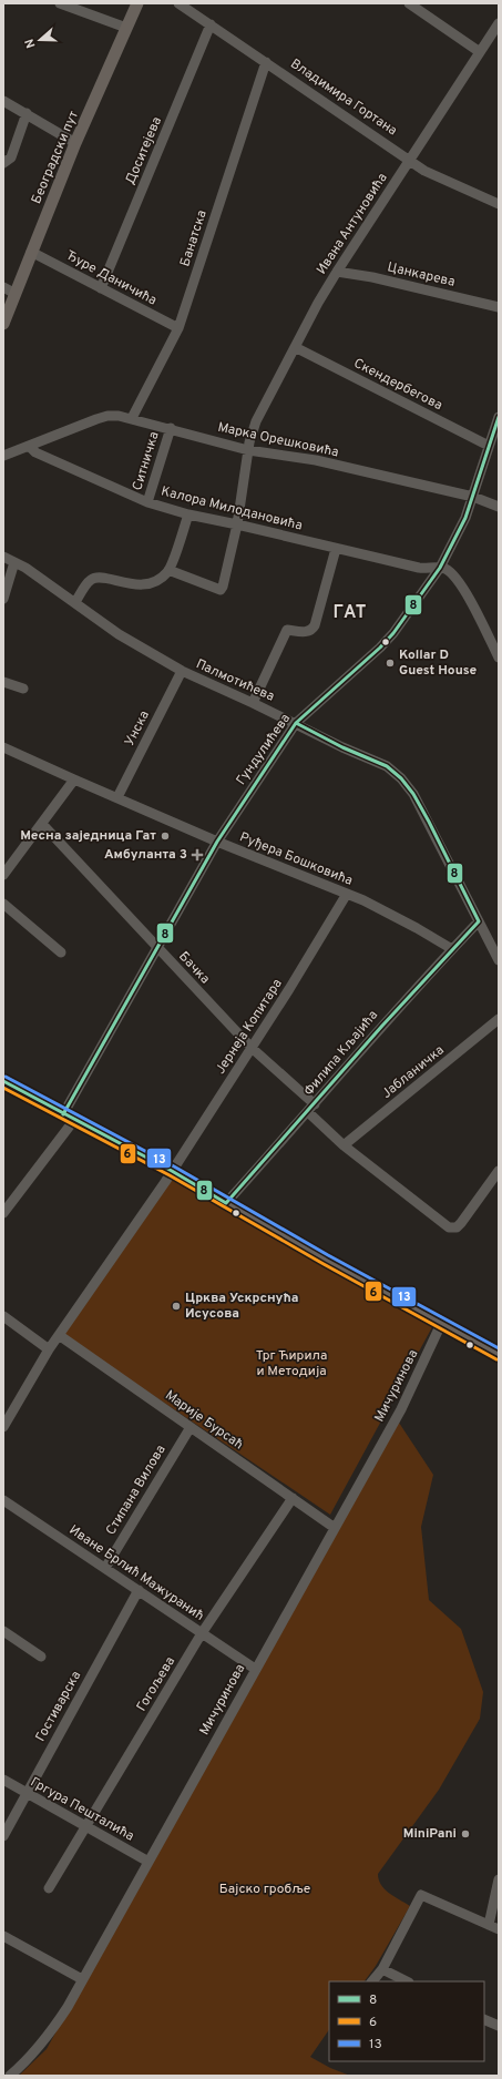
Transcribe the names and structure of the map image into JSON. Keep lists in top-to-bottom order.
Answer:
{
  "streets": {
    "main road": ["Београдски пут"],
    "street": [
      "Владимира Гортана",
      "Доситејева",
      "Ивана Антуновића",
      "Банатска",
      "Цанкарева",
      "Ђуре Даничића",
      "Скендербегова",
      "Марка Орешковића",
      "Ситничка",
      "Калора Милодановића",
      "Палмотићева",
      "Унска",
      "Гундулићева",
      "Руђера Бошковића",
      "Бачка",
      "Јернеја Копитара",
      "Филипа Кљајића",
      "Јабланичка",
      "Мичуринова",
      "Марије Бурсаћ",
      "Стипана Вилова",
      "Иване Брлић Мажуранић",
      "Гогољева",
      "Гостиварска",
      "Гргура Пешталића"
    ]
  },
  "crossings": [
    ["Владимира Гортана", "Доситејева"],
    ["Владимира Гортана", "Ивана Антуновића"],
    ["Владимира Гортана", "Банатска"],
    ["Доситејева", "Ђуре Даничића"],
    ["Београдски пут", "Ђуре Даничића"],
    ["Ивана Антуновића", "Цанкарева"],
    ["Ивана Антуновића", "Скендербегова"],
    ["Ивана Антуновића", "Марка Орешковића"],
    ["Ивана Антуновића", "Калора Милодановића"],
    ["Банатска", "Ђуре Даничића"],
    ["Банатска", "Марка Орешковића"],
    ["Скендербегова", "Гундулићева"],
    ["Марка Орешковића", "Ситничка"],
    ["Марка Орешковића", "Калора Милодановића"],
    ["Марка Орешковића", "Гундулићева"],
    ["Ситничка", "Калора Милодановића"],
    ["Калора Милодановића", "Гундулићева"],
    ["Палмотићева", "Унска"],
    ["Палмотићева", "Гундулићева"],
    ["Палмотићева", "Филипа Кљајића"],
    ["Унска", "Руђера Бошковића"],
    ["Гундулићева", "Руђера Бошковића"],
    ["Гундулићева", "Бачка"],
    ["Руђера Бошковића", "Јернеја Копитара"],
    ["Руђера Бошковића", "Филипа Кљајића"],
    ["Бачка", "Јернеја Копитара"],
    ["Бачка", "Филипа Кљајића"],
    ["Бачка", "Јабланичка"],
    ["Јернеја Копитара", "Марије Бурсаћ"],
    ["Мичуринова", "Марије Бурсаћ"],
    ["Мичуринова", "Иване Брлић Мажуранић"],
    ["Мичуринова", "Гргура Пешталића"],
    ["Марије Бурсаћ", "Стипана Вилова"],
    ["Марије Бурсаћ", "Гогољева"],
    ["Стипана Вилова", "Иване Брлић Мажуранић"],
    ["Иване Брлић Мажуранић", "Гогољева"],
    ["Иване Брлић Мажуранић", "Гостиварска"],
    ["Гогољева", "Гргура Пешталића"],
    ["Гостиварска", "Гргура Пешталића"]
  ],
  "districts": ["ГАТ"],
  "parks": ["Трг Ћирила и Методија", "Бајско гробље"],
  "places": {
    "other": [
      "Kollar D Guest House",
      "Месна заједница Гат",
      "Црква Ускрснућа Исусова",
      "MiniPani"
    ],
    "health": ["Амбуланта 3"]
  },
  "lines": ["transit line 8", "transit line 13", "transit line 6"],
  "legend": ["8", "6", "13"],
  "north": "left"
}
